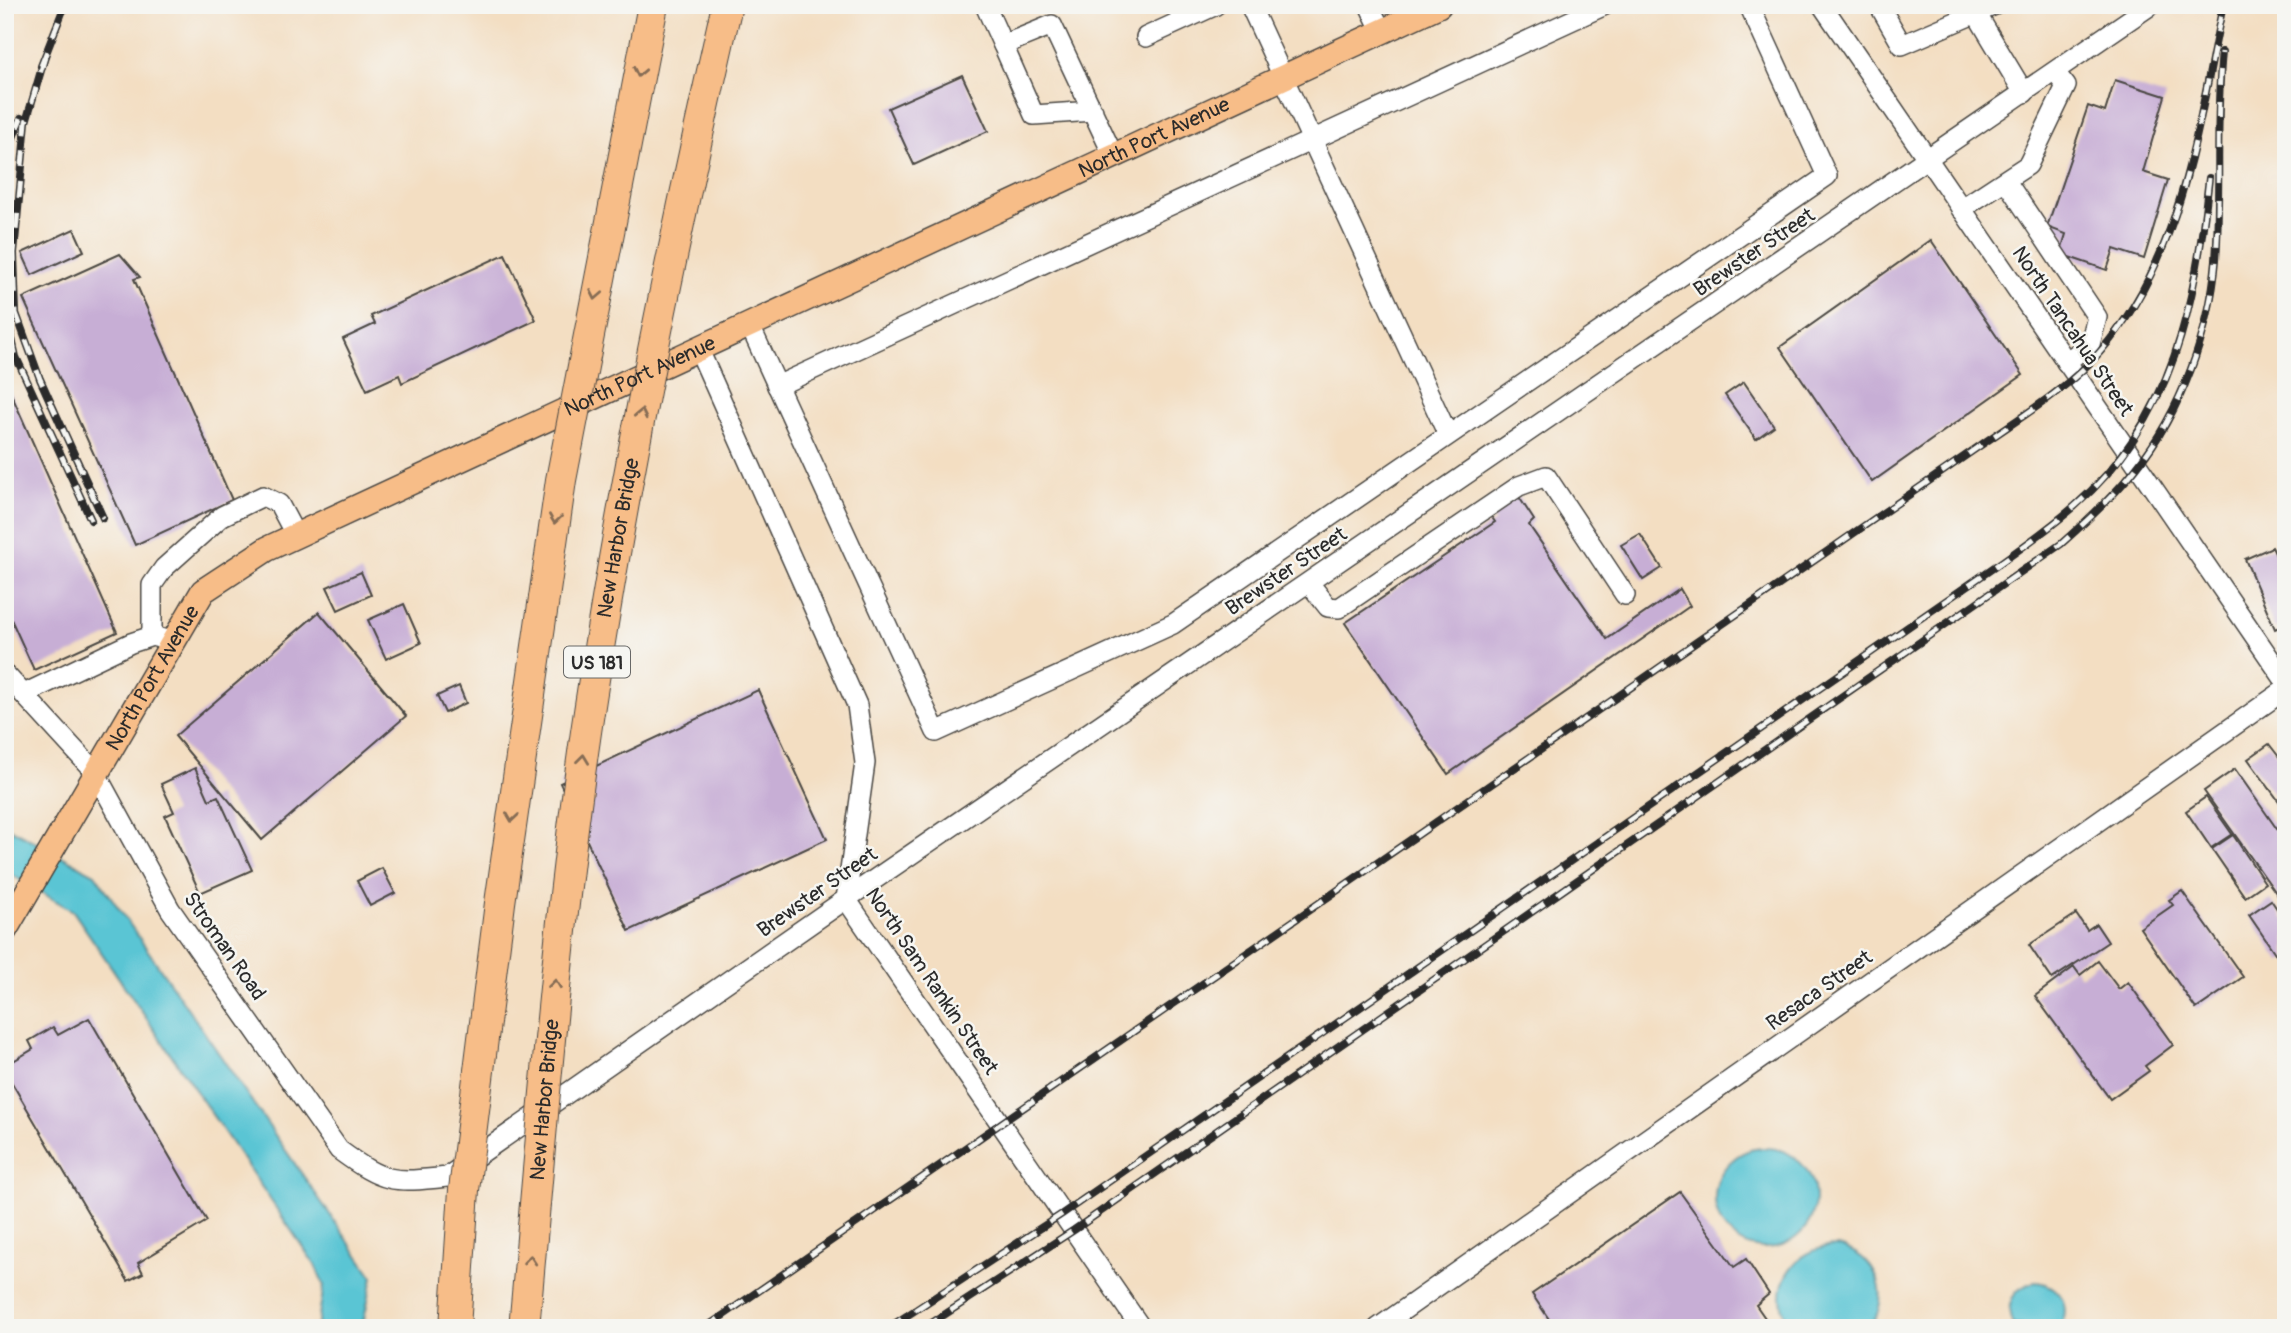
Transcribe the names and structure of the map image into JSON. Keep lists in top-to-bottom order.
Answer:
{
  "streets": {
    "highway": ["New Harbor Bridge", "US 181"],
    "main road": ["North Port Avenue"],
    "street": [
      "Brewster Street",
      "North Tancahua Street",
      "Stroman Road",
      "North Sam Rankin Street",
      "Resaca Street"
    ]
  },
  "crossings": [
    ["North Port Avenue", "Stroman Road"],
    ["North Port Avenue", "North Sam Rankin Street"],
    ["Brewster Street", "North Tancahua Street"],
    ["Brewster Street", "Stroman Road"],
    ["Brewster Street", "North Sam Rankin Street"]
  ]
}
